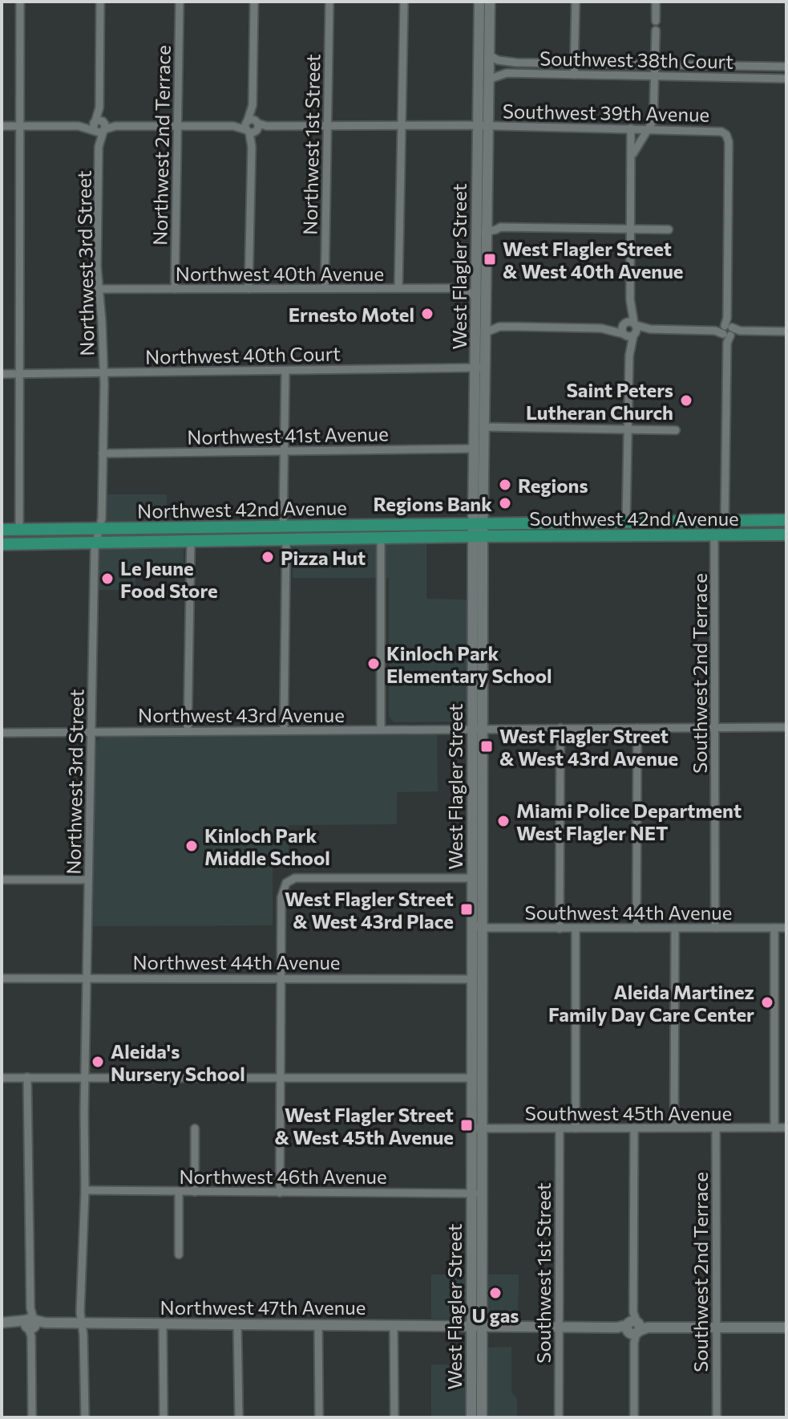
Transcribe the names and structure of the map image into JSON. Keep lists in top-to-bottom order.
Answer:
{
  "streets": {
    "main road": [
      "West Flagler Street",
      "Northwest 42nd Avenue",
      "Southwest 42nd Avenue",
      "Northwest 47th Avenue"
    ],
    "street": [
      "Southwest 38th Court",
      "Southwest 39th Avenue",
      "Northwest 1st Street",
      "Northwest 2nd Terrace",
      "Northwest 3rd Street",
      "Northwest 40th Avenue",
      "Northwest 40th Court",
      "Northwest 41st Avenue",
      "Southwest 2nd Terrace",
      "Northwest 43rd Avenue",
      "Southwest 44th Avenue",
      "Northwest 44th Avenue",
      "Southwest 45th Avenue",
      "Northwest 46th Avenue",
      "Southwest 1st Street"
    ]
  },
  "crossings": [
    ["Southwest 38th Court", "West Flagler Street"],
    ["Southwest 39th Avenue", "Northwest 1st Street"],
    ["Southwest 39th Avenue", "West Flagler Street"],
    ["Northwest 1st Street", "Northwest 40th Avenue"],
    ["Northwest 2nd Terrace", "Northwest 40th Avenue"],
    ["Northwest 3rd Street", "Northwest 40th Avenue"],
    ["Northwest 3rd Street", "Northwest 40th Court"],
    ["Northwest 3rd Street", "Northwest 41st Avenue"],
    ["Northwest 3rd Street", "Northwest 42nd Avenue"],
    ["Northwest 3rd Street", "Northwest 43rd Avenue"],
    ["Northwest 3rd Street", "Northwest 44th Avenue"],
    ["Northwest 3rd Street", "Northwest 46th Avenue"],
    ["Northwest 3rd Street", "Northwest 47th Avenue"],
    ["West Flagler Street", "Northwest 40th Avenue"],
    ["West Flagler Street", "Northwest 40th Court"],
    ["West Flagler Street", "Northwest 41st Avenue"],
    ["West Flagler Street", "Northwest 42nd Avenue"],
    ["West Flagler Street", "Southwest 42nd Avenue"],
    ["West Flagler Street", "Northwest 43rd Avenue"],
    ["West Flagler Street", "Southwest 44th Avenue"],
    ["West Flagler Street", "Northwest 44th Avenue"],
    ["West Flagler Street", "Southwest 45th Avenue"],
    ["West Flagler Street", "Northwest 46th Avenue"],
    ["West Flagler Street", "Northwest 47th Avenue"],
    ["Northwest 42nd Avenue", "Southwest 42nd Avenue"],
    ["Southwest 42nd Avenue", "Southwest 2nd Terrace"],
    ["Southwest 2nd Terrace", "Northwest 43rd Avenue"],
    ["Southwest 2nd Terrace", "Southwest 44th Avenue"],
    ["Southwest 2nd Terrace", "Southwest 45th Avenue"],
    ["Southwest 2nd Terrace", "Northwest 47th Avenue"],
    ["Southwest 45th Avenue", "Southwest 1st Street"],
    ["Southwest 1st Street", "Northwest 47th Avenue"]
  ],
  "places": {
    "transit": [
      "West Flagler Street & West 40th Avenue",
      "West Flagler Street & West 43rd Avenue",
      "West Flagler Street & West 43rd Place",
      "West Flagler Street & West 45th Avenue"
    ],
    "other": [
      "Ernesto Motel",
      "Saint Peters Lutheran Church",
      "Regions",
      "Regions Bank",
      "Pizza Hut",
      "Le Jeune Food Store",
      "Kinloch Park Elementary School",
      "Miami Police Department West Flagler NET",
      "Kinloch Park Middle School",
      "Aleida Martinez Family Day Care Center",
      "Aleida's Nursery School",
      "U gas"
    ]
  }
}
